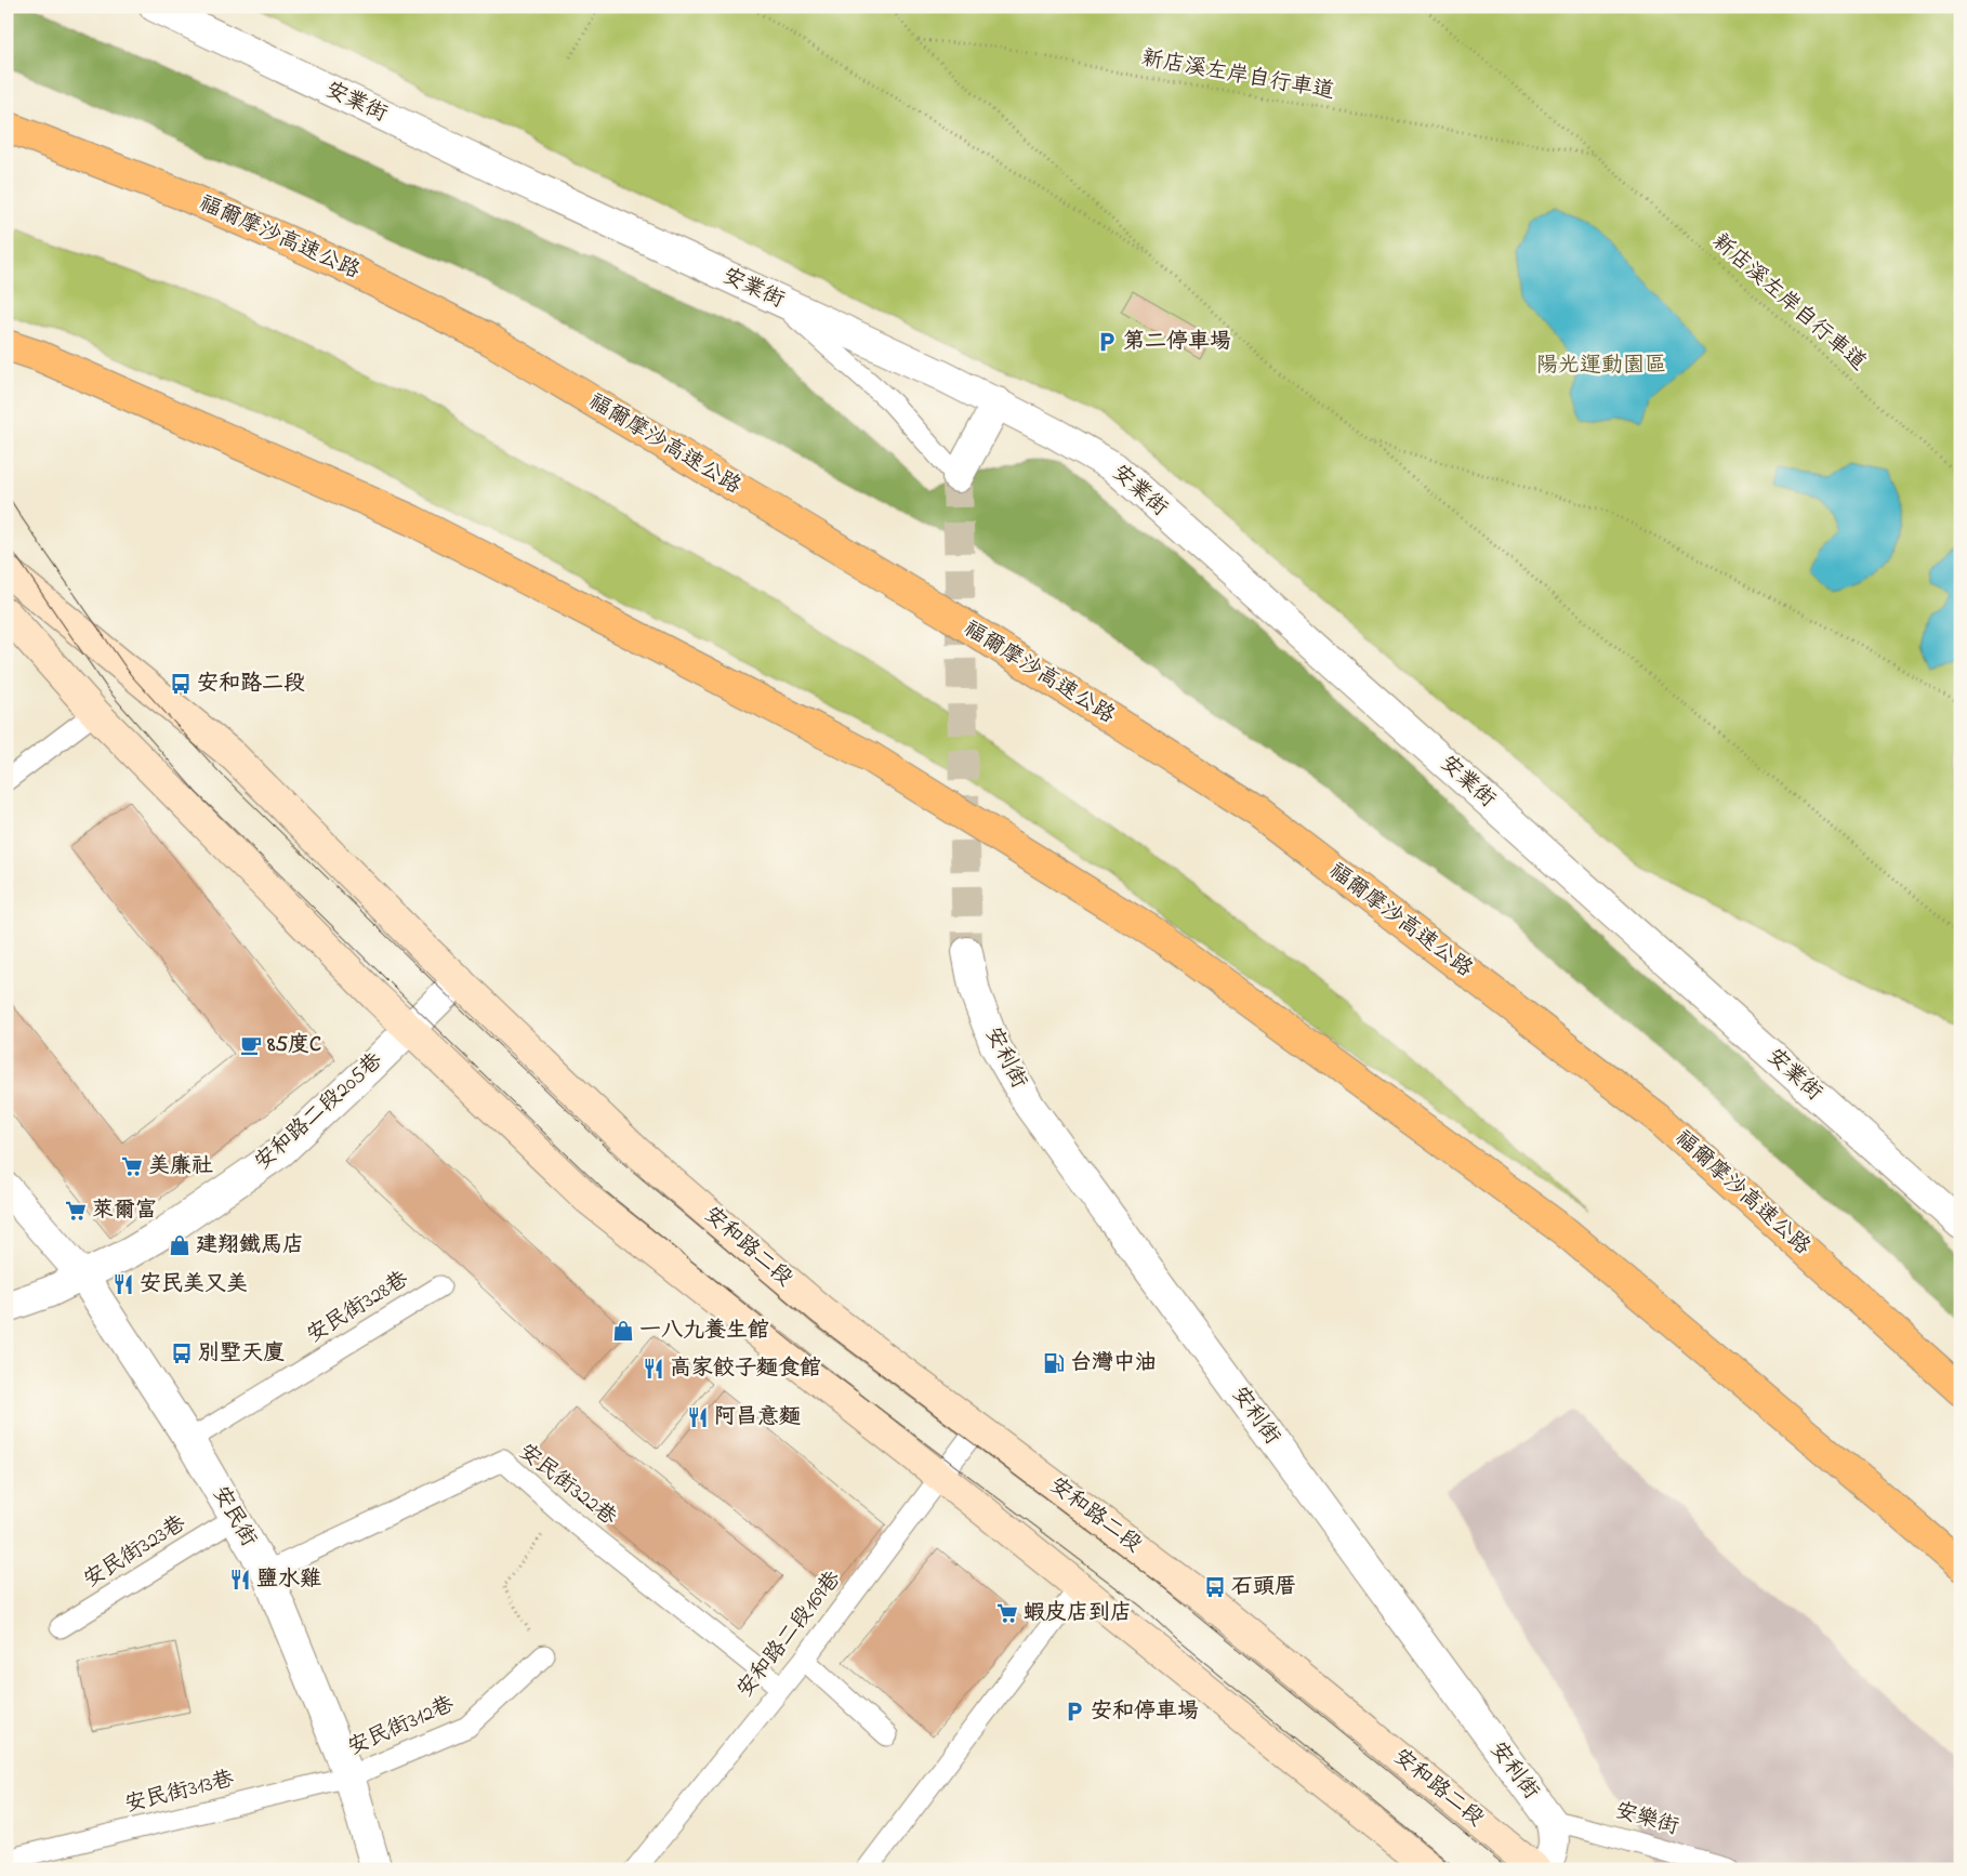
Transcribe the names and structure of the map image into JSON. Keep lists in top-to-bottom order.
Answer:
{
  "streets": {
    "highway": ["福爾摩沙高速公路"],
    "main road": ["安和路二段"],
    "street": [
      "安業街",
      "安利街",
      "安和路二段205巷",
      "安民街"
    ],
    "lane": [
      "安民街328巷",
      "安民街322巷",
      "安民街323巷",
      "安和路二段169巷",
      "安民街312巷",
      "安民街313巷",
      "安樂街"
    ],
    "path": ["新店溪左岸自行車道"]
  },
  "crossings": [
    ["安利街", "安樂街"],
    ["安和路二段205巷", "安和路二段"],
    ["安和路二段205巷", "安民街"],
    ["安和路二段", "安和路二段169巷"],
    ["安民街328巷", "安民街"],
    ["安民街322巷", "安民街"],
    ["安民街322巷", "安和路二段169巷"],
    ["安民街", "安民街323巷"],
    ["安民街", "安民街312巷"],
    ["安民街", "安民街313巷"],
    ["安民街312巷", "安民街313巷"]
  ],
  "parks": ["陽光運動園區"],
  "places": {
    "parking": ["第二停車場", "安和停車場"],
    "bus stop": ["安和路二段", "別墅天廈", "石頭厝"],
    "cafe": ["85度C"],
    "supermarket": ["美廉社", "萊爾富", "蝦皮店到店"],
    "shop": ["建翔鐵馬店", "一八九養生館"],
    "restaurant": [
      "安民美又美",
      "高家餃子麵食館",
      "阿昌意麵",
      "鹽水雞"
    ],
    "fuel station": ["台灣中油"]
  }
}
